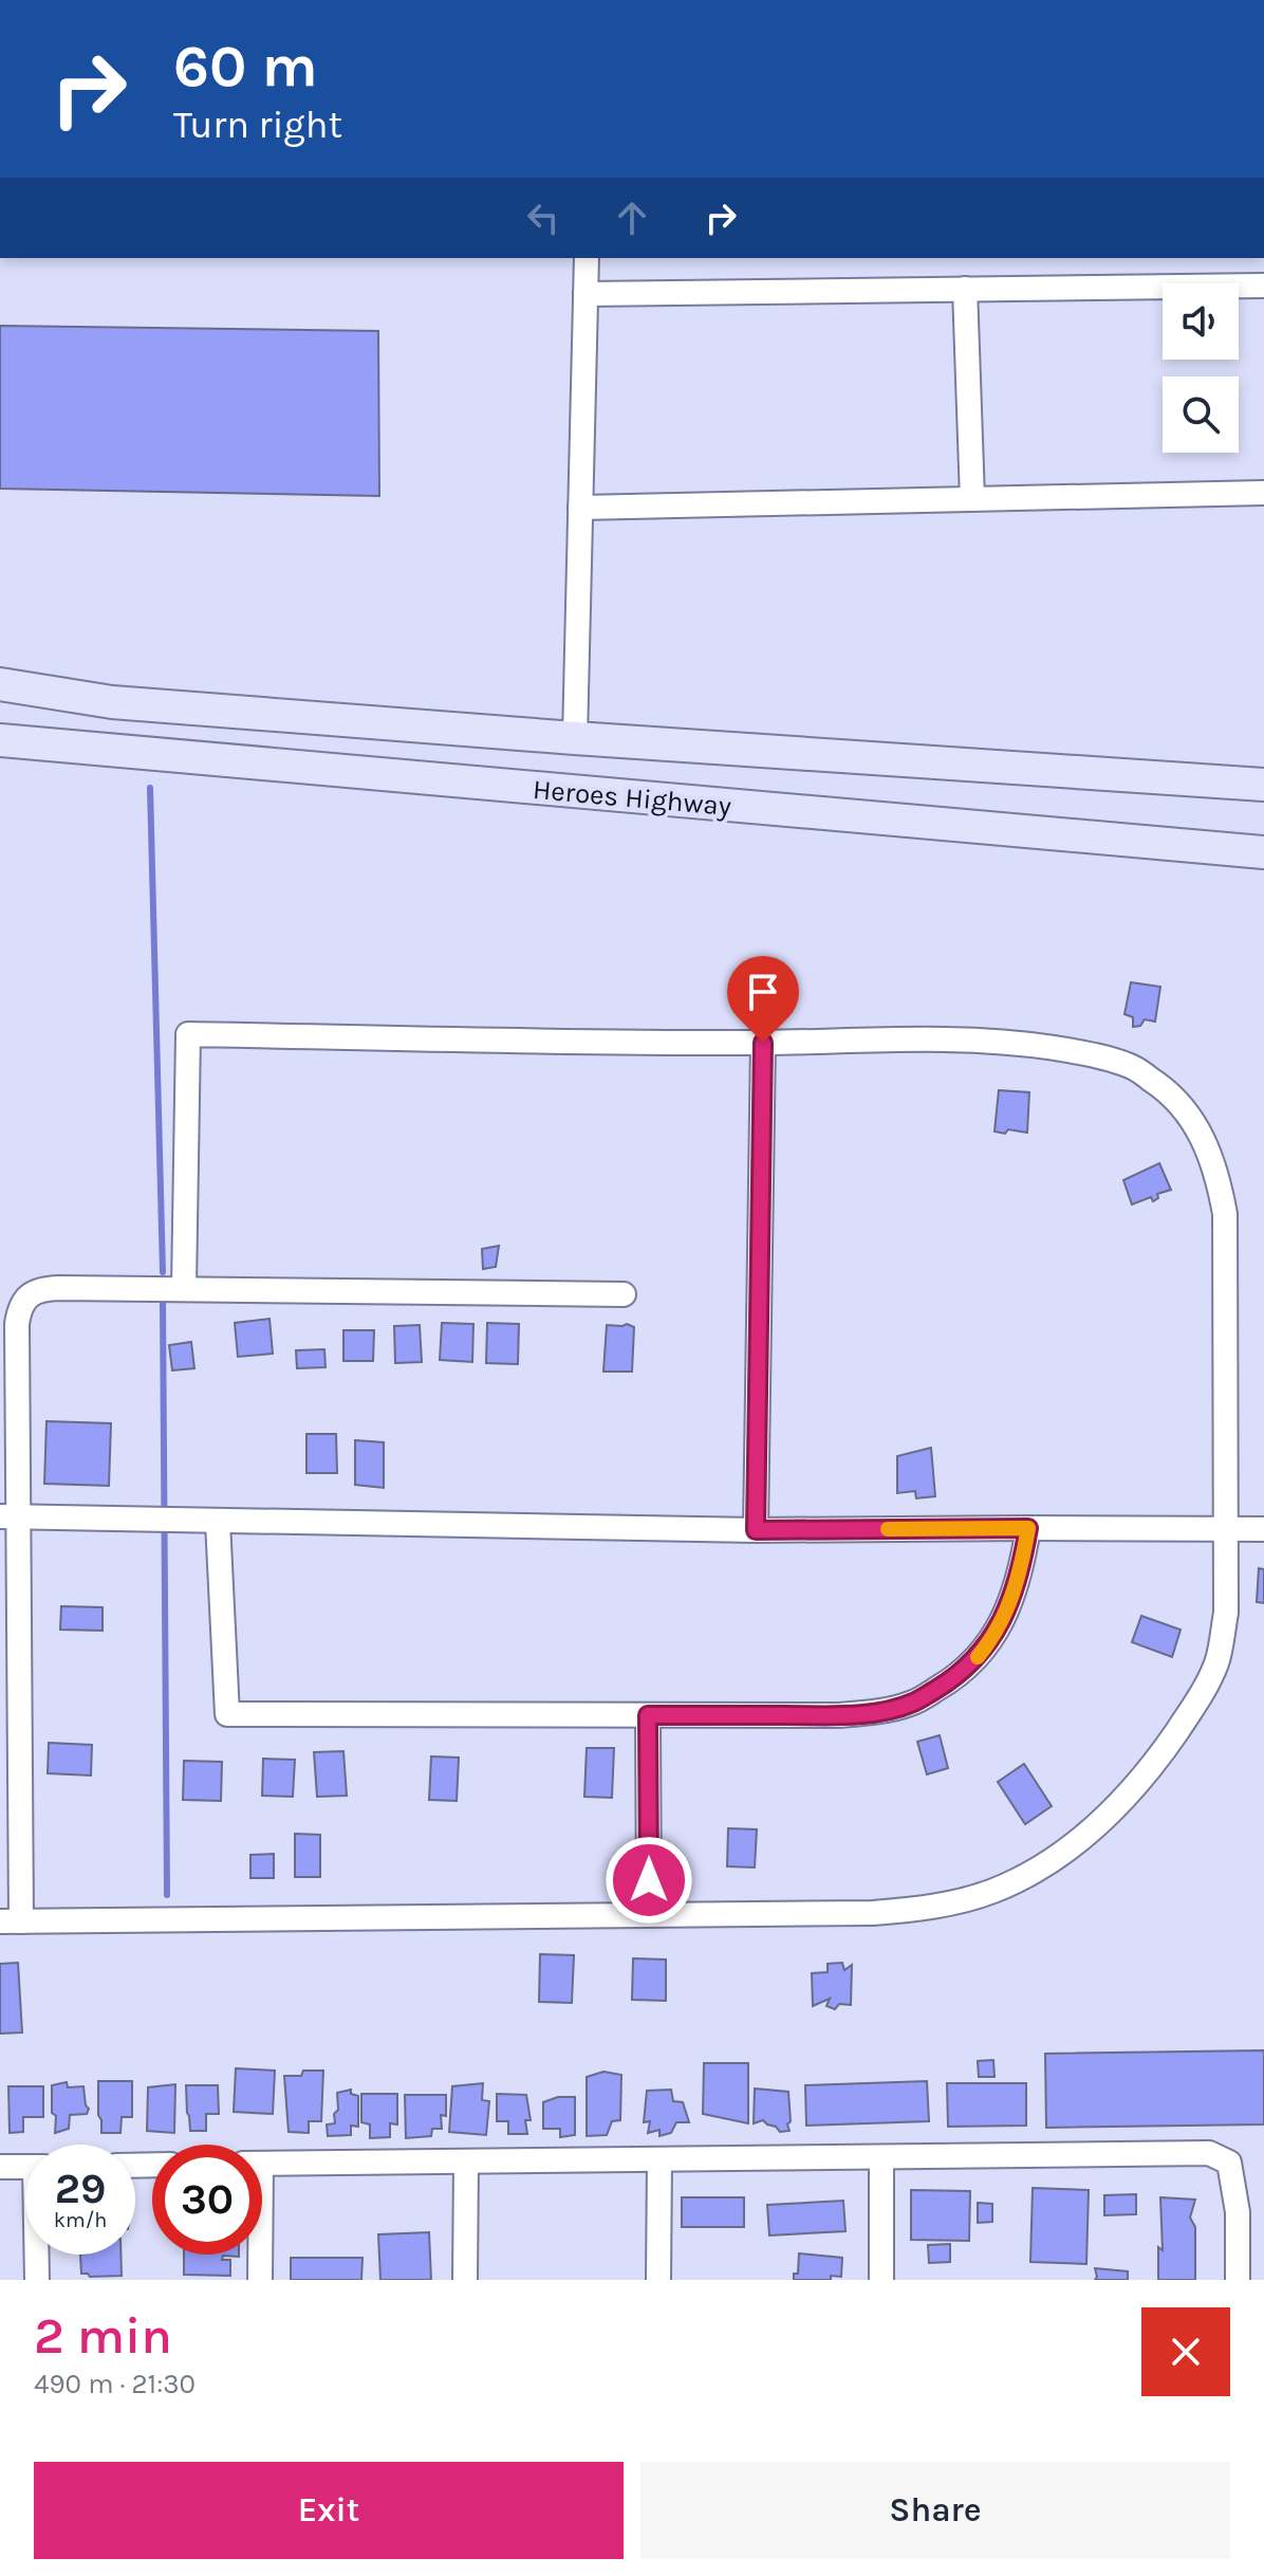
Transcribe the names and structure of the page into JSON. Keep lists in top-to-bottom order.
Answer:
{
  "streets": {
    "main road": ["Heroes Highway"]
  },
  "page": {
    "turn": ["60 m", "Turn right"],
    "speed": "29 km/h",
    "limit": "30",
    "heading": ["2 min", "490 m · 21:30"],
    "buttons": ["Exit", "Share"]
  }
}
